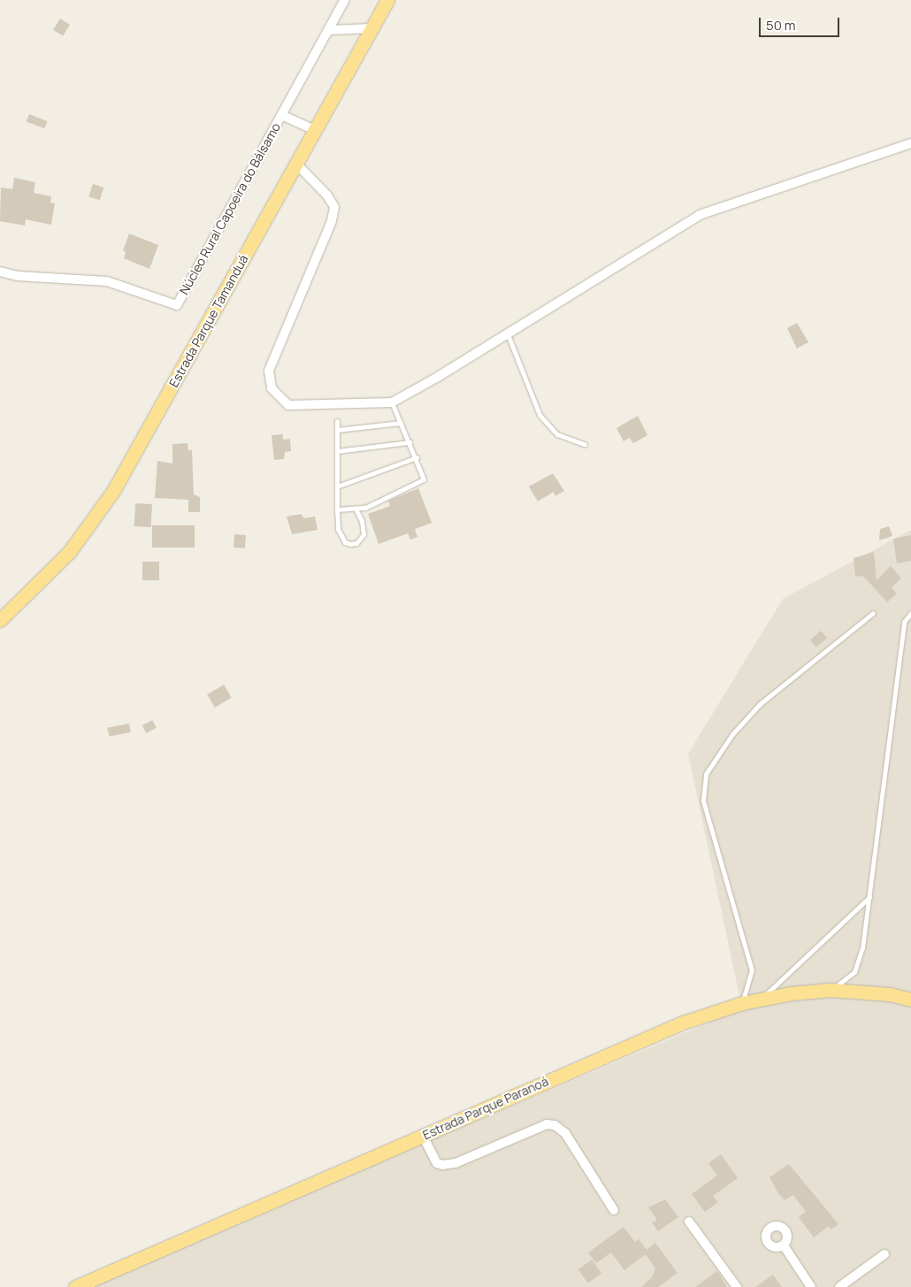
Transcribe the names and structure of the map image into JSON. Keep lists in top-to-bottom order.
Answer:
{
  "streets": {
    "main road": ["Estrada Parque Tamanduá", "Estrada Parque Paranoá"],
    "street": ["Núcleo Rural Capoeira do Bálsamo"]
  },
  "scale_bar": "50 m"
}
